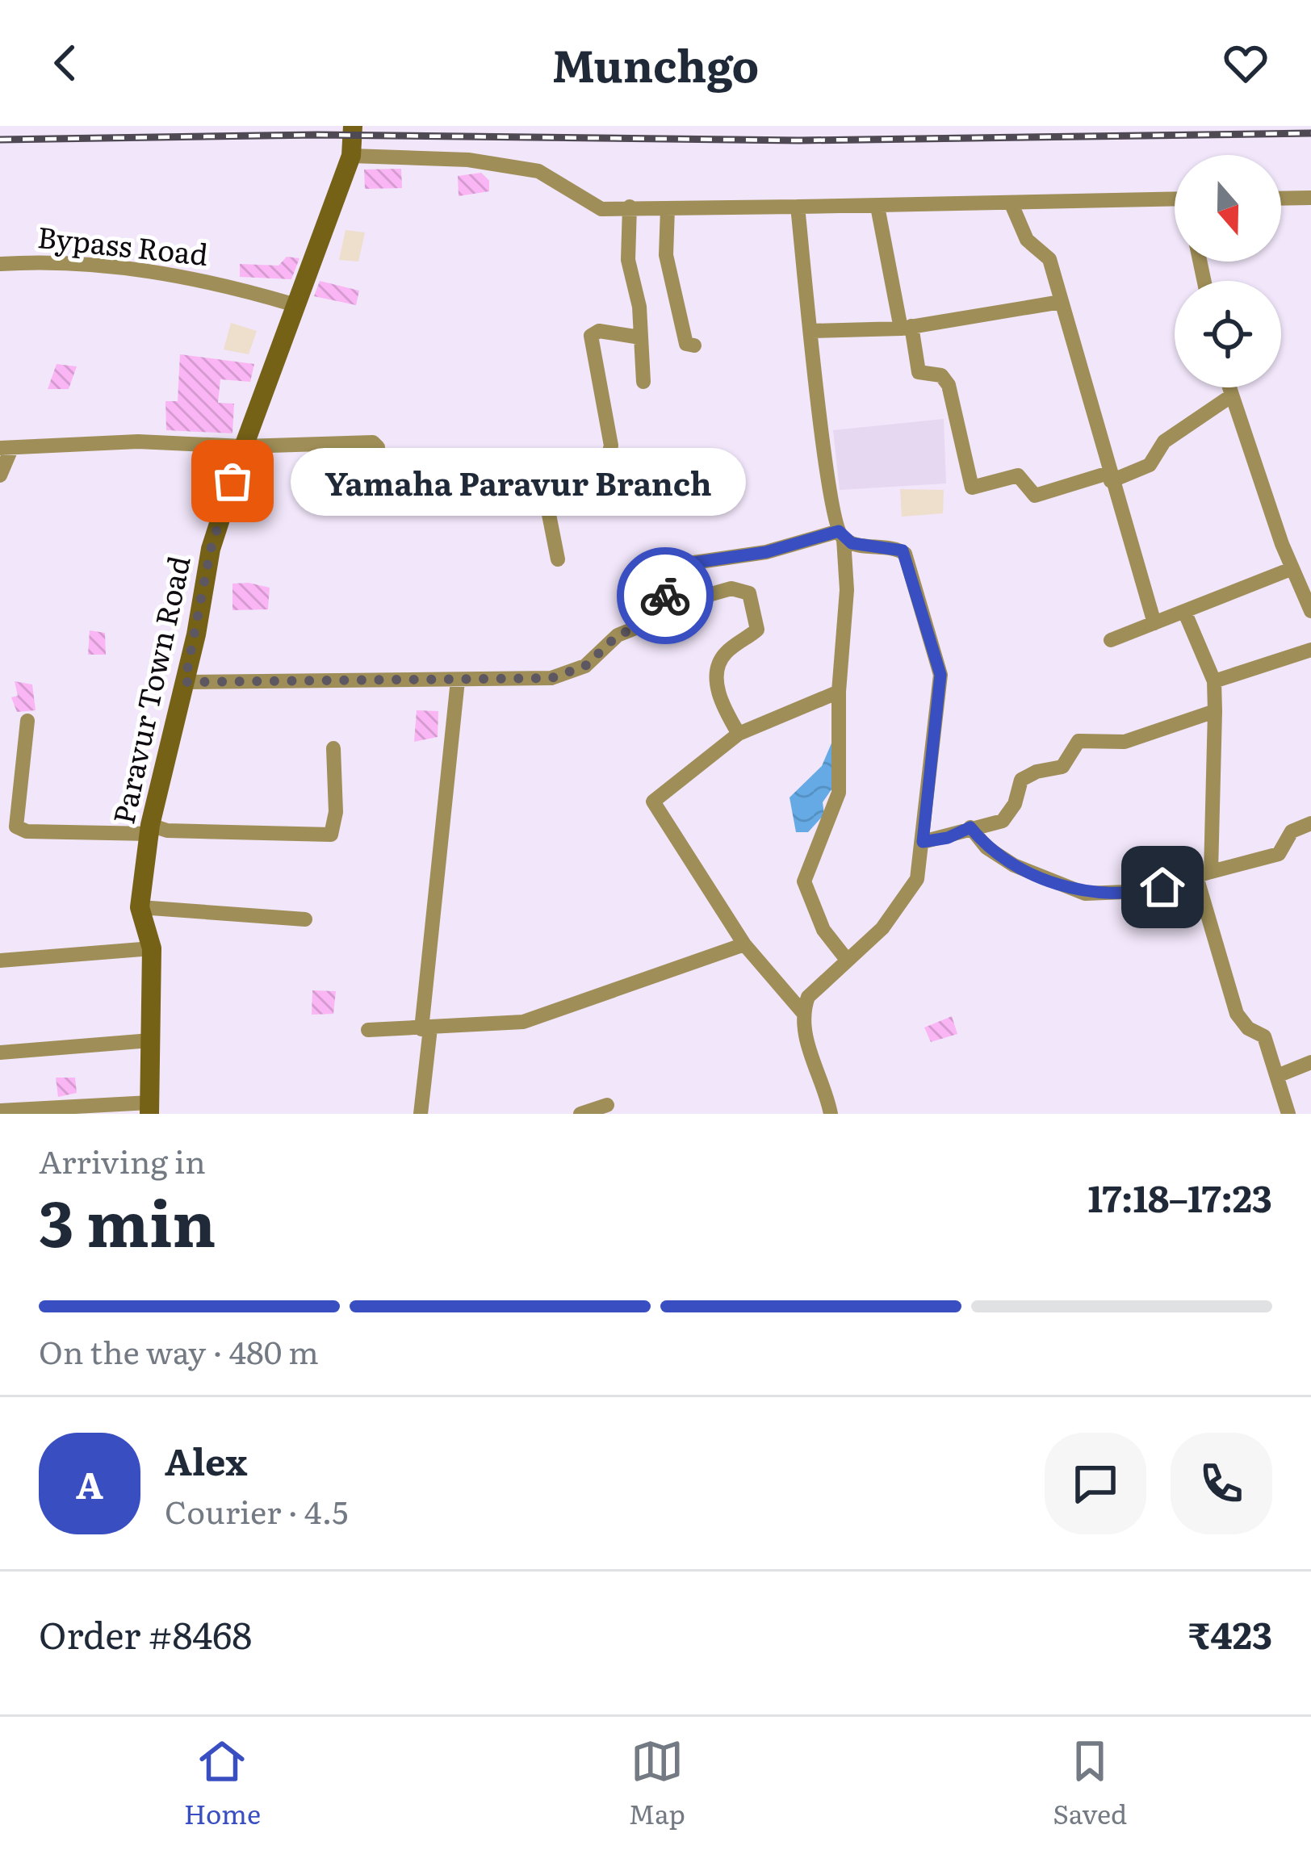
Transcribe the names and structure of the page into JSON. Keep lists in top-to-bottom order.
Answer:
{
  "streets": {
    "main road": ["Paravur Town Road"],
    "street": ["Bypass Road"]
  },
  "crossings": [
    ["Bypass Road", "Paravur Town Road"]
  ],
  "places": ["Yamaha Paravur Branch"],
  "north": "bottom",
  "page": {
    "header": "Munchgo",
    "bubble": "Yamaha Paravur Branch",
    "heading": ["3 min", "Arriving in", "17:18–17:23"],
    "panel": [
      "Alex",
      "Courier · 4.5",
      "Order #8468",
      "₹423"
    ],
    "bar": "On the way · 480 m",
    "round": "A",
    "tabs": ["Home", "Map", "Saved"]
  }
}
